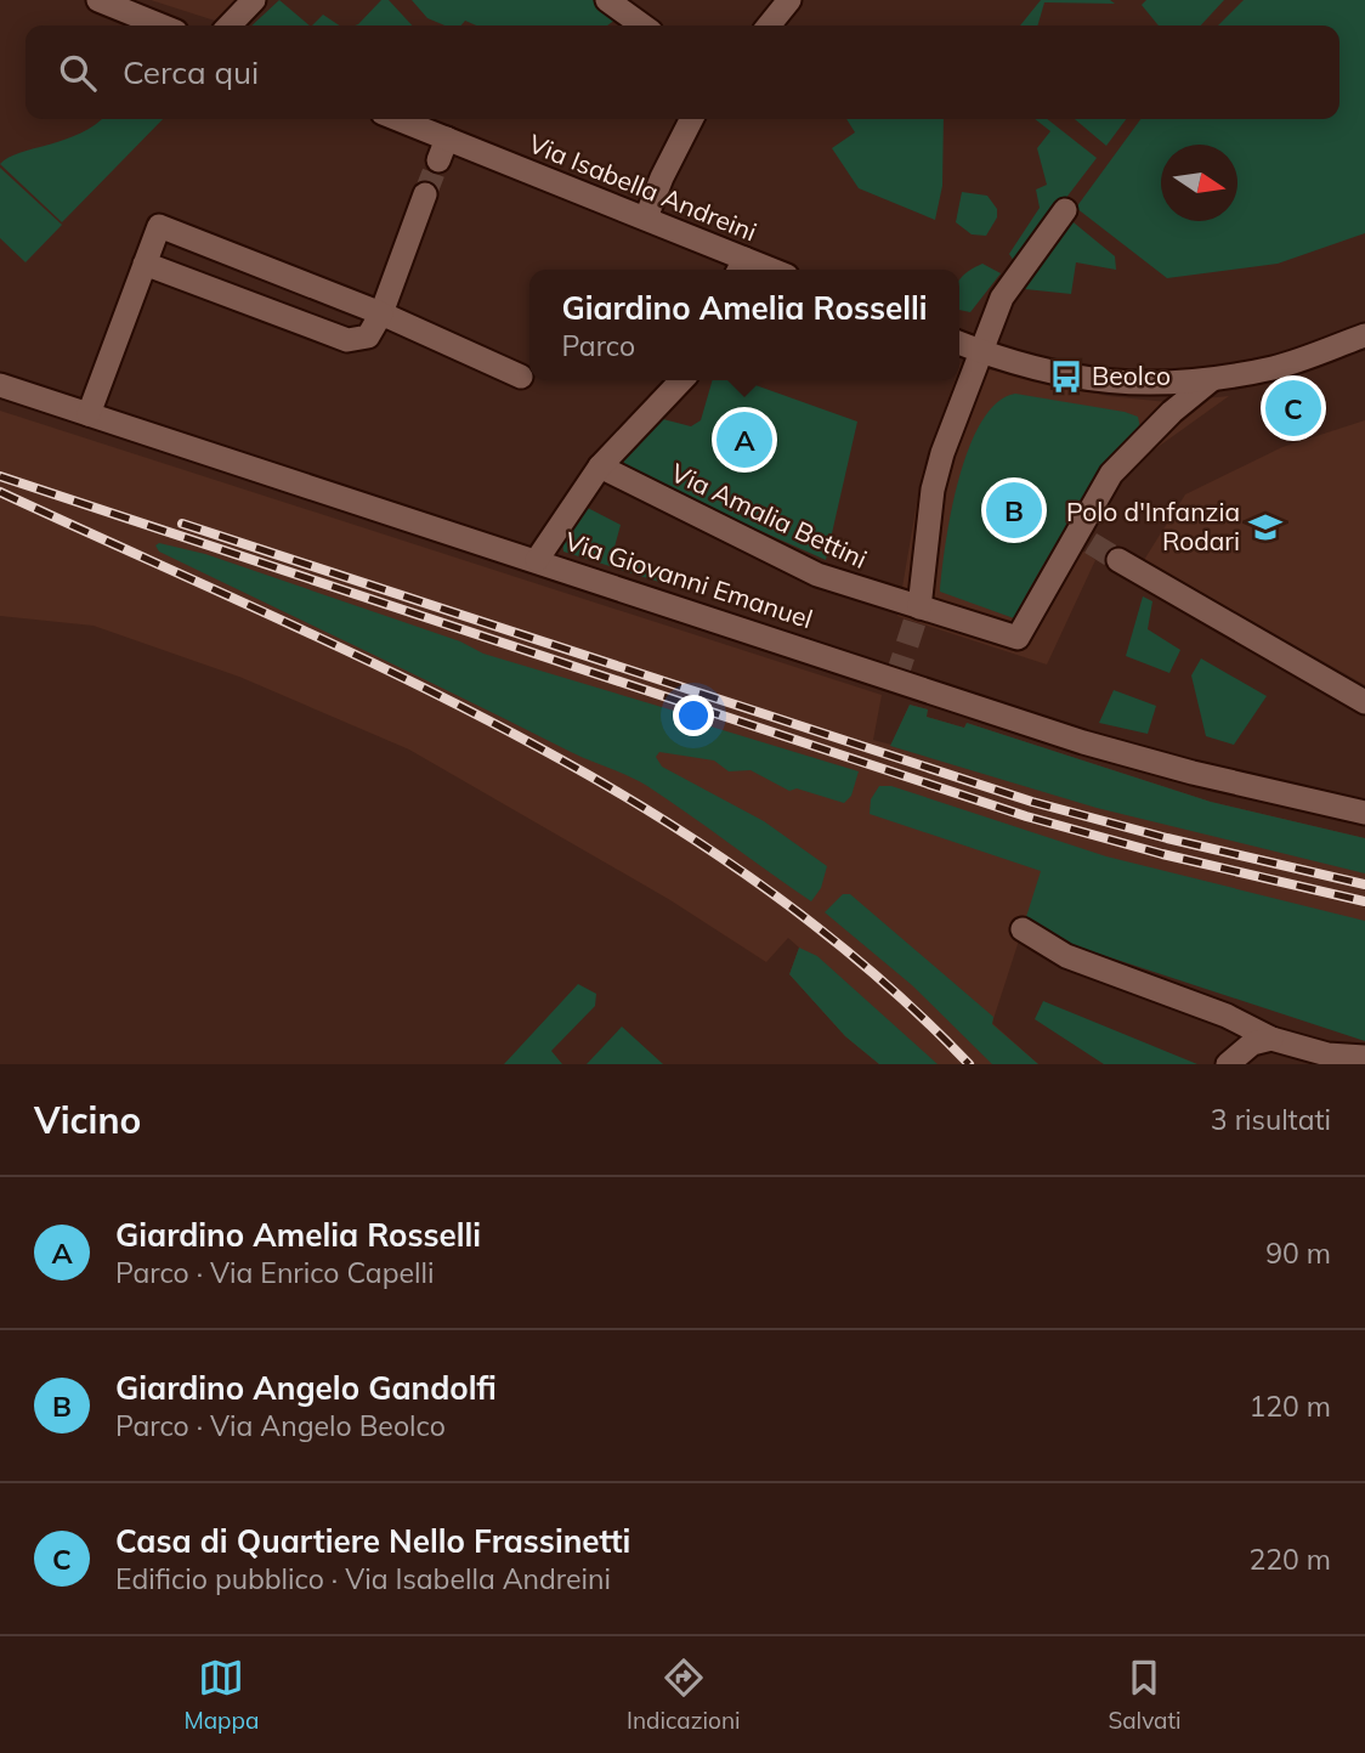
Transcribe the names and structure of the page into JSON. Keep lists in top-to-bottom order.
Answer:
{
  "streets": {
    "street": ["Via Isabella Andreini", "Via Amalia Bettini", "Via Giovanni Emanuel"]
  },
  "places": {
    "bus stop": ["Beolco"],
    "school or university": ["Polo d'Infanzia Rodari"]
  },
  "north": "right",
  "page": {
    "search": "Cerca qui",
    "popup": ["Giardino Amelia Rosselli", "Parco"],
    "pins": ["C", "A", "B"],
    "heading": ["Vicino", "3 risultati"],
    "list": [
      {
        "mark": "A",
        "name": "Giardino Amelia Rosselli",
        "note": "Parco · Via Enrico Capelli",
        "value": "90 m"
      },
      {
        "mark": "B",
        "name": "Giardino Angelo Gandolfi",
        "note": "Parco · Via Angelo Beolco",
        "value": "120 m"
      },
      {
        "mark": "C",
        "name": "Casa di Quartiere Nello Frassinetti",
        "note": "Edificio pubblico · Via Isabella Andreini",
        "value": "220 m"
      }
    ],
    "nav": ["Mappa", "Indicazioni", "Salvati"]
  }
}
